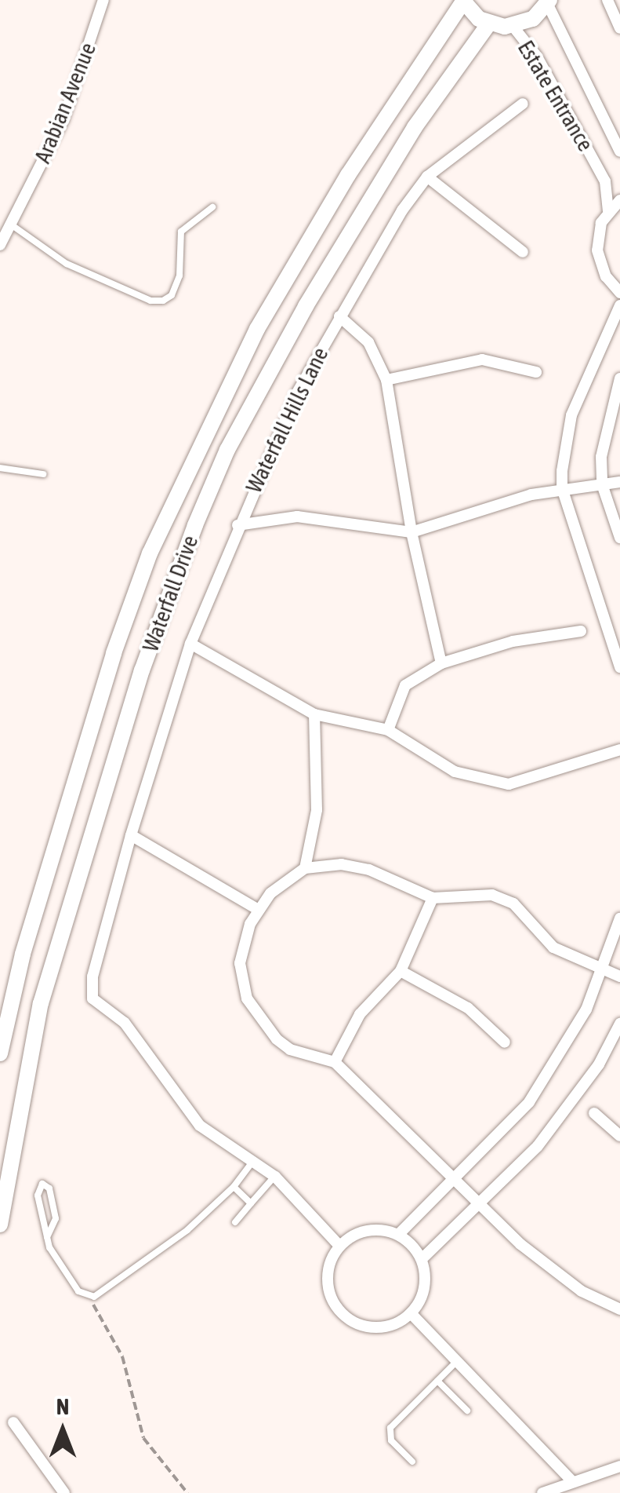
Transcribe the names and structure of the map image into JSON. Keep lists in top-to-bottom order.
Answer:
{
  "streets": {
    "main road": ["Waterfall Drive"],
    "street": ["Estate Entrance", "Arabian Avenue", "Waterfall Hills Lane"]
  },
  "north": "top"
}
